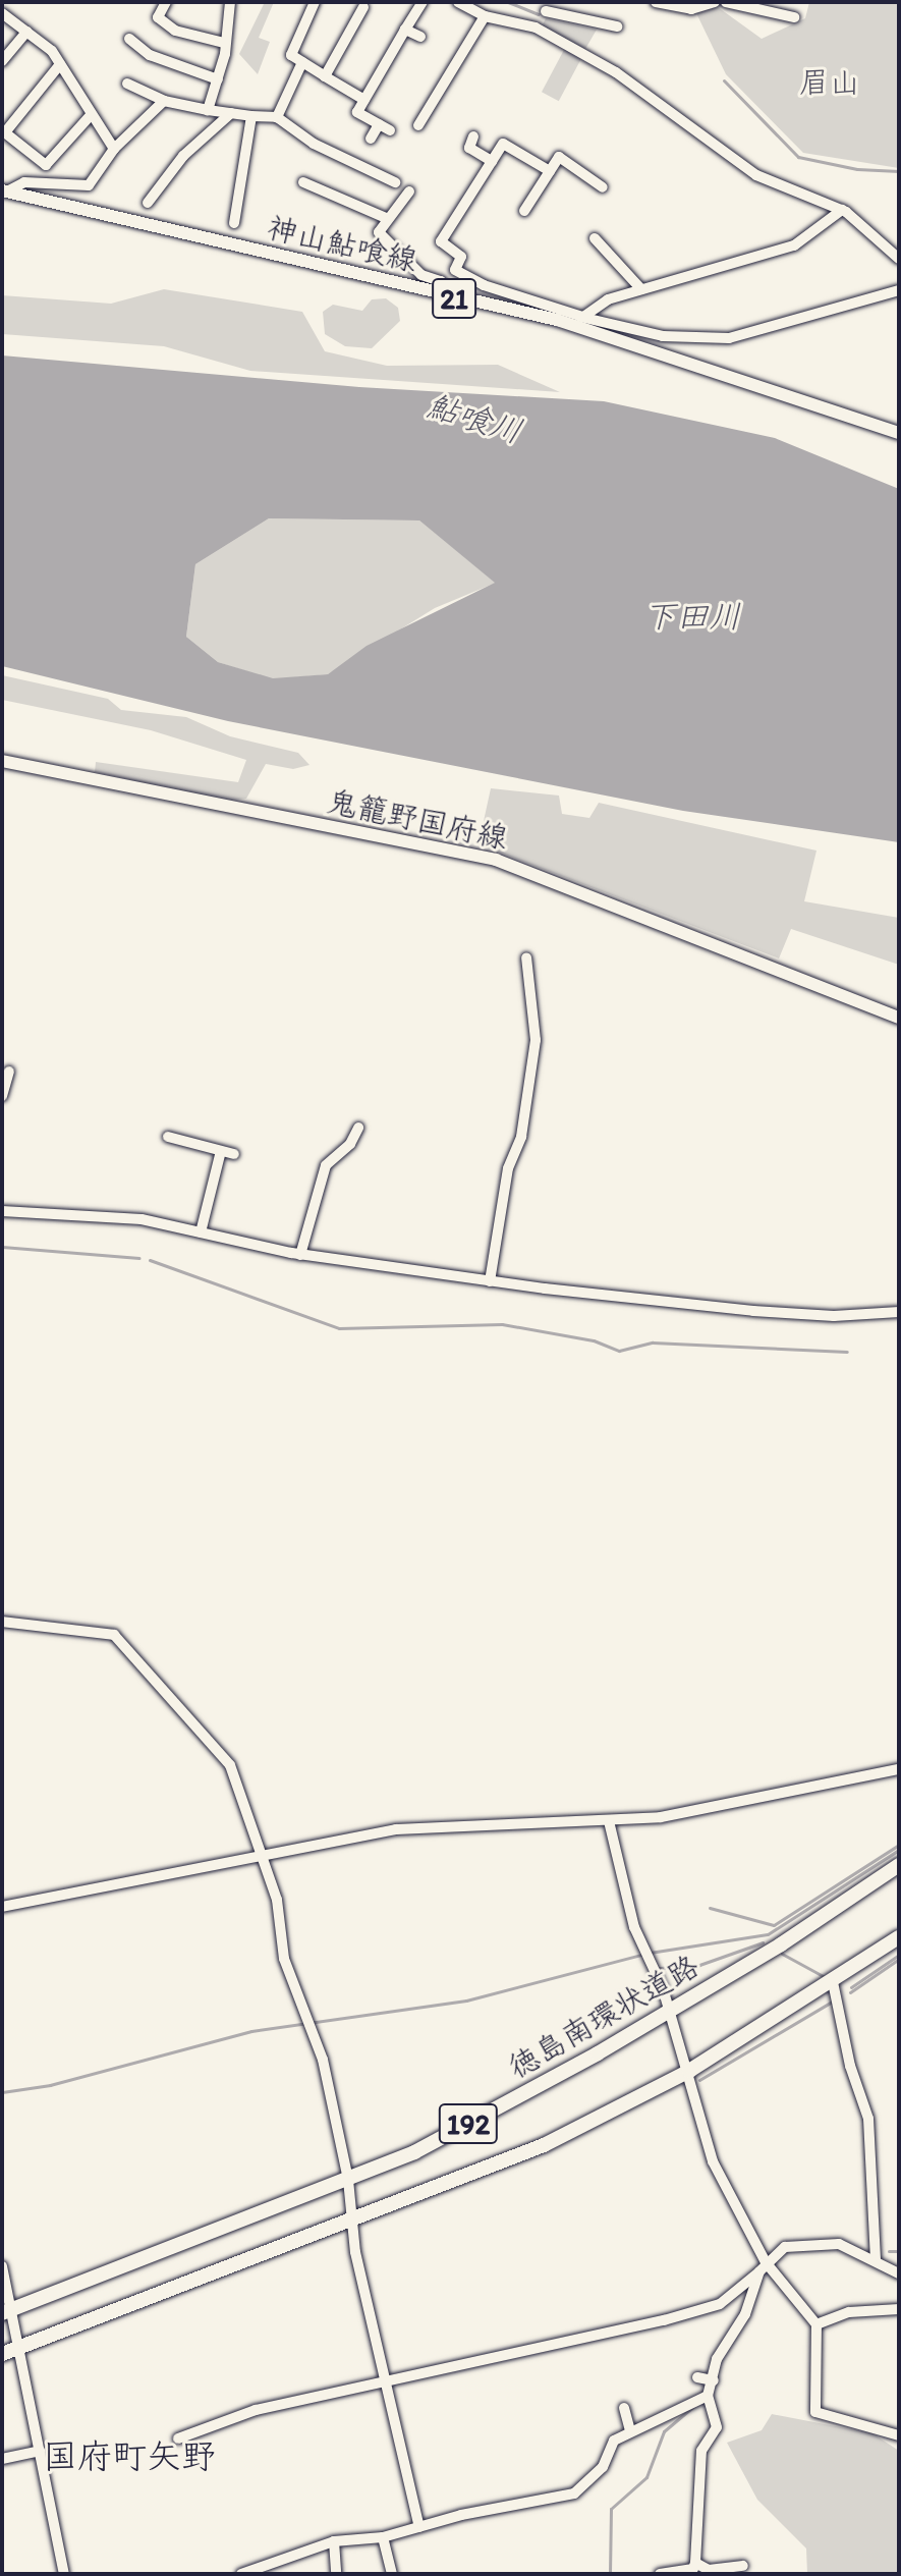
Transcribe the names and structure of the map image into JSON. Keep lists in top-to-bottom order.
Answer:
{
  "streets": {
    "highway": ["徳島南環状道路", "192"],
    "main road": ["神山鮎喰線", "21", "鬼籠野国府線"]
  },
  "districts": ["国府町矢野"],
  "water": ["鮎喰川", "下田川"],
  "parks": ["眉山"]
}
